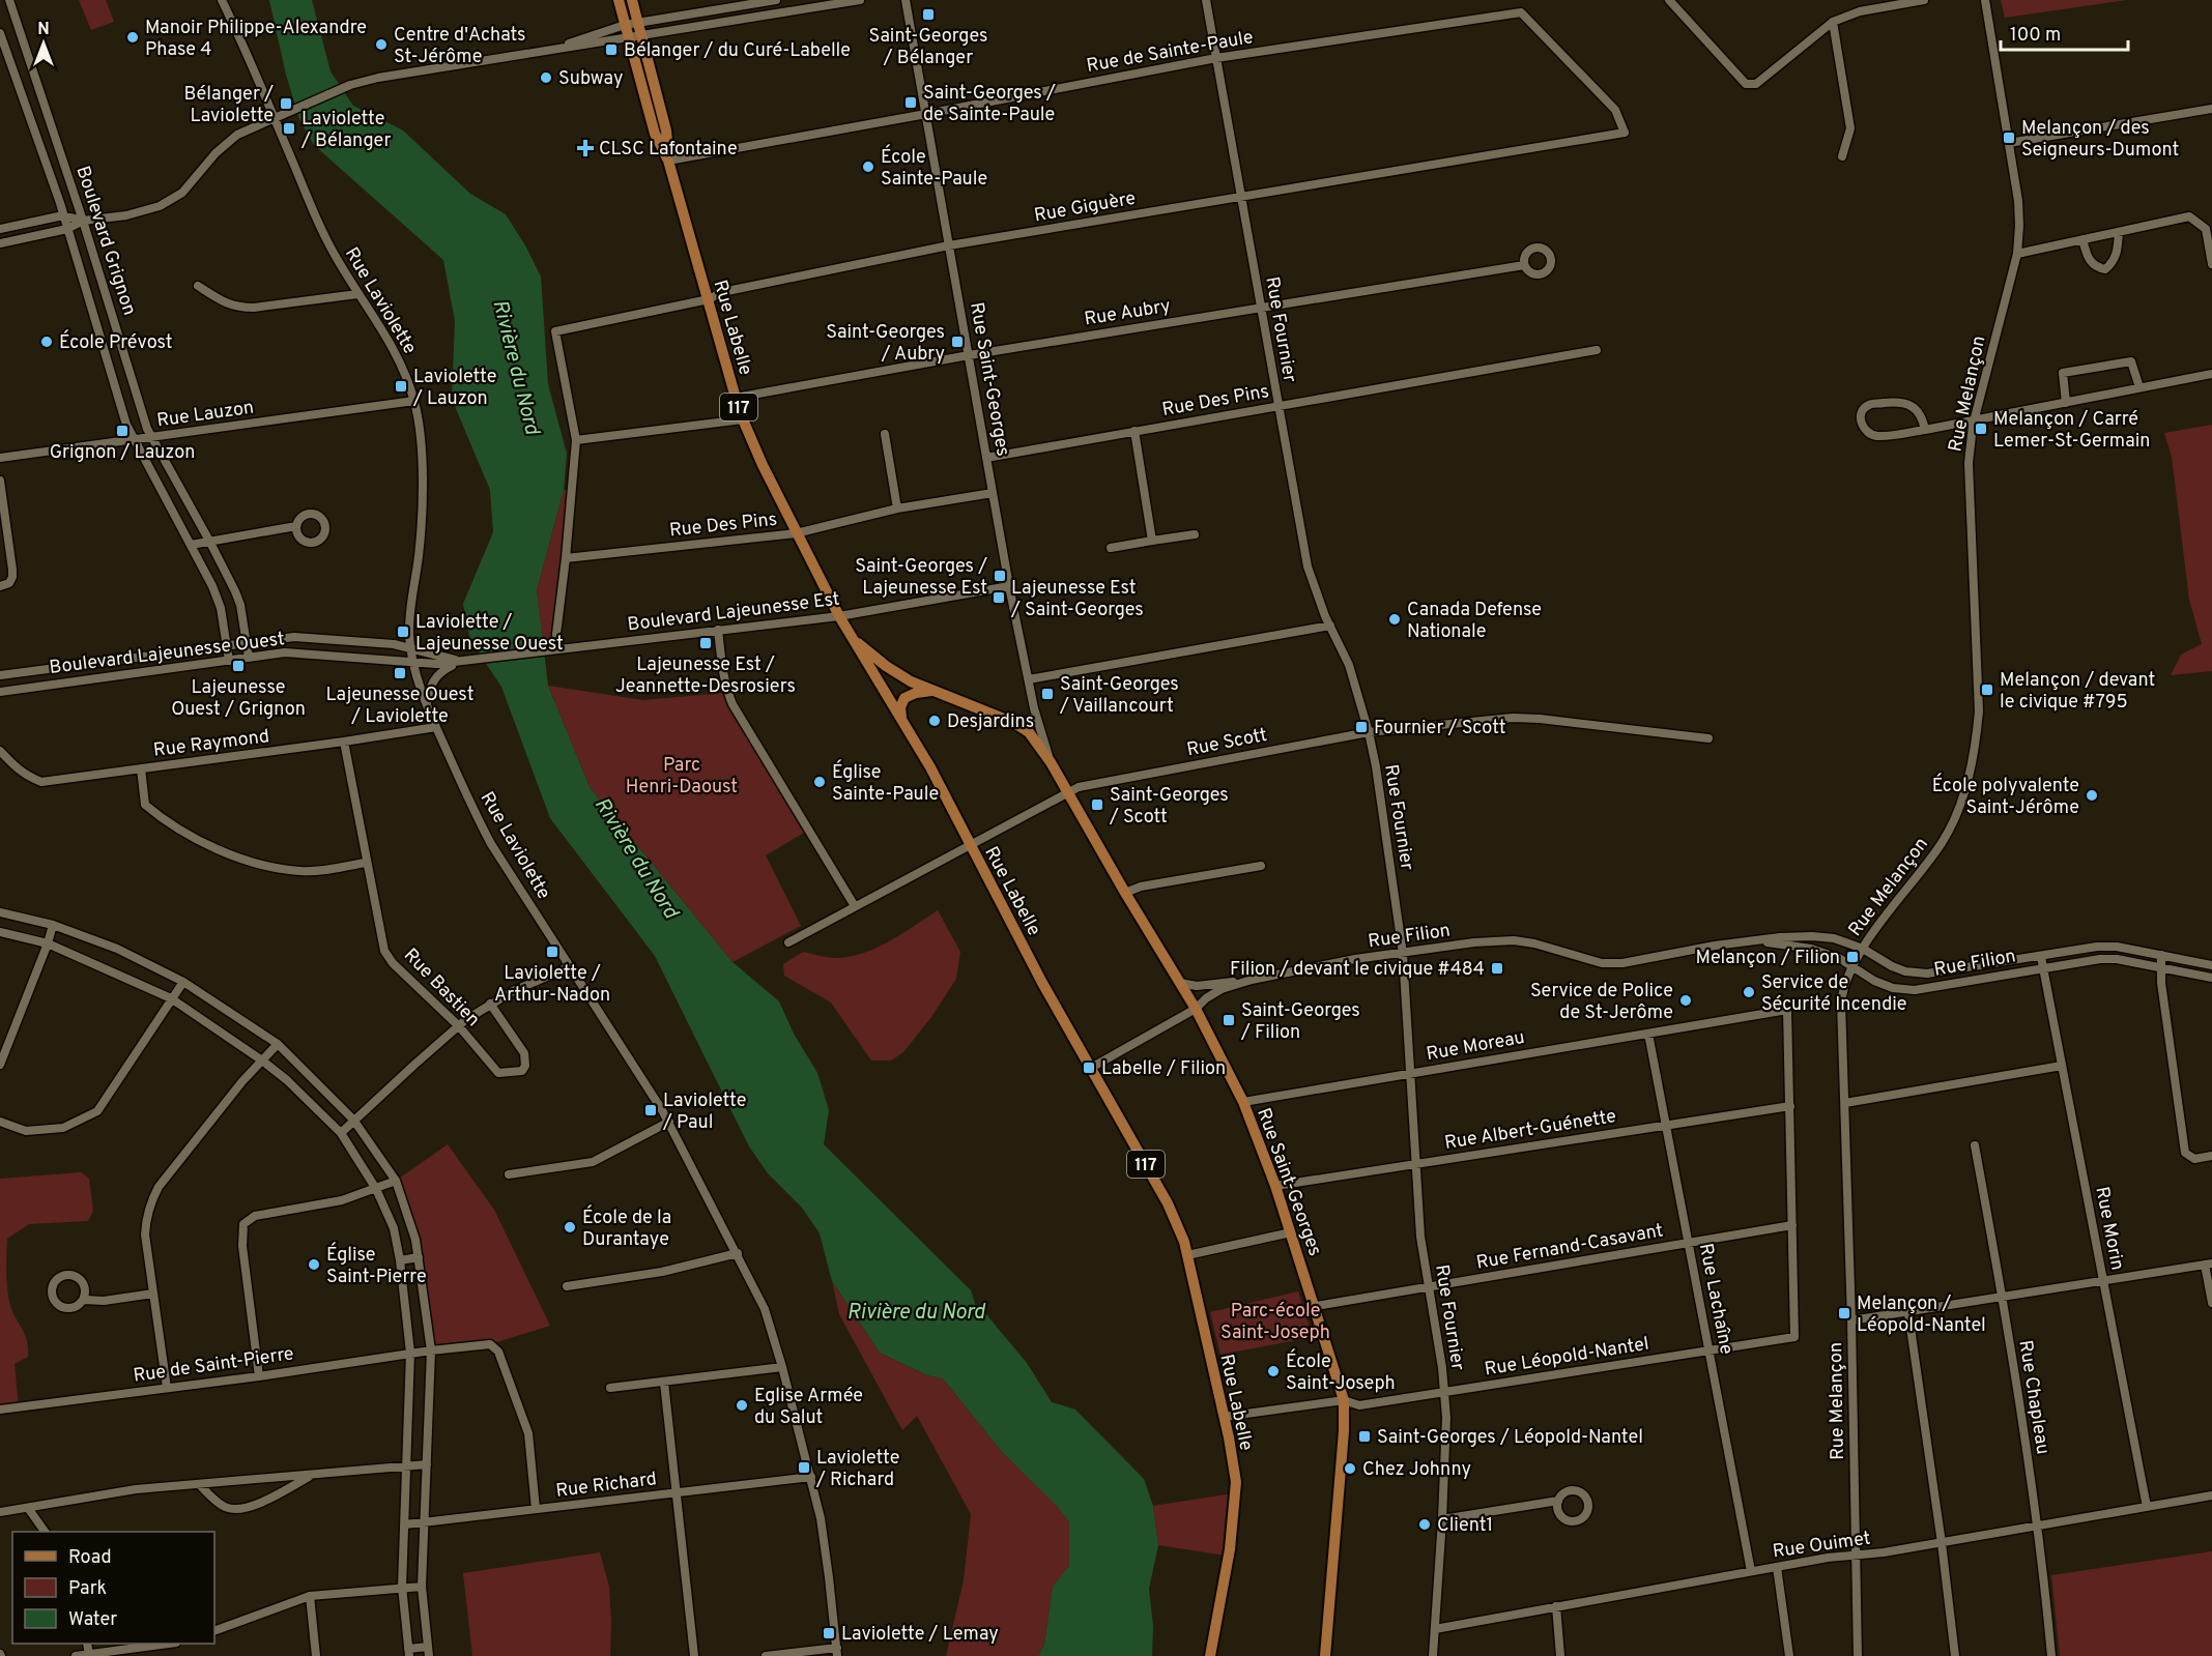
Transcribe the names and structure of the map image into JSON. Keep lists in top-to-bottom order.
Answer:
{
  "streets": {
    "main road": ["Rue Labelle", "Rue Saint-Georges", "117"],
    "street": [
      "Rue de Sainte-Paule",
      "Rue Giguère",
      "Boulevard Grignon",
      "Rue Laviolette",
      "Rue Aubry",
      "Rue Fournier",
      "Rue Melançon",
      "Rue Des Pins",
      "Rue Lauzon",
      "Boulevard Lajeunesse Est",
      "Boulevard Lajeunesse Ouest",
      "Rue Scott",
      "Rue Raymond",
      "Rue Filion",
      "Rue Bastien",
      "Rue Moreau",
      "Rue Albert-Guénette",
      "Rue Morin",
      "Rue Fernand-Casavant",
      "Rue Lachaîne",
      "Rue Léopold-Nantel",
      "Rue de Saint-Pierre",
      "Rue Chapleau",
      "Rue Richard",
      "Rue Ouimet"
    ]
  },
  "crossings": [
    ["Rue de Sainte-Paule", "Rue Giguère"],
    ["Rue de Sainte-Paule", "Rue Labelle"],
    ["Rue de Sainte-Paule", "Rue Fournier"],
    ["Rue de Sainte-Paule", "Rue Saint-Georges"],
    ["Rue Giguère", "Rue Labelle"],
    ["Rue Giguère", "Rue Fournier"],
    ["Rue Giguère", "Rue Saint-Georges"],
    ["Boulevard Grignon", "Rue Lauzon"],
    ["Boulevard Grignon", "Boulevard Lajeunesse Ouest"],
    ["Rue Laviolette", "Rue Lauzon"],
    ["Rue Laviolette", "Boulevard Lajeunesse Est"],
    ["Rue Laviolette", "Boulevard Lajeunesse Ouest"],
    ["Rue Laviolette", "Rue Raymond"],
    ["Rue Laviolette", "Rue Richard"],
    ["Rue Aubry", "Rue Labelle"],
    ["Rue Aubry", "Rue Fournier"],
    ["Rue Aubry", "Rue Saint-Georges"],
    ["Rue Labelle", "Rue Saint-Georges"],
    ["Rue Labelle", "Rue Des Pins"],
    ["Rue Labelle", "117"],
    ["Rue Labelle", "Boulevard Lajeunesse Est"],
    ["Rue Labelle", "Rue Scott"],
    ["Rue Labelle", "Rue Filion"],
    ["Rue Labelle", "Rue Léopold-Nantel"],
    ["Rue Fournier", "Rue Des Pins"],
    ["Rue Fournier", "Rue Scott"],
    ["Rue Fournier", "Rue Filion"],
    ["Rue Fournier", "Rue Moreau"],
    ["Rue Fournier", "Rue Albert-Guénette"],
    ["Rue Fournier", "Rue Fernand-Casavant"],
    ["Rue Fournier", "Rue Léopold-Nantel"],
    ["Rue Fournier", "Rue Ouimet"],
    ["Rue Saint-Georges", "Rue Des Pins"],
    ["Rue Saint-Georges", "Boulevard Lajeunesse Est"],
    ["Rue Saint-Georges", "Rue Scott"],
    ["Rue Saint-Georges", "Rue Filion"],
    ["Rue Saint-Georges", "Rue Moreau"],
    ["Rue Saint-Georges", "Rue Albert-Guénette"],
    ["Rue Saint-Georges", "Rue Fernand-Casavant"],
    ["Rue Saint-Georges", "Rue Léopold-Nantel"],
    ["Rue Melançon", "Rue Filion"],
    ["Rue Melançon", "Rue Ouimet"],
    ["Boulevard Lajeunesse Est", "Boulevard Lajeunesse Ouest"],
    ["Rue Raymond", "Rue Bastien"],
    ["Rue Filion", "Rue Morin"],
    ["Rue Moreau", "Rue Albert-Guénette"],
    ["Rue Moreau", "Rue Lachaîne"],
    ["Rue Albert-Guénette", "Rue Lachaîne"],
    ["Rue Morin", "Rue Ouimet"],
    ["Rue Fernand-Casavant", "Rue Lachaîne"],
    ["Rue Fernand-Casavant", "Rue Léopold-Nantel"],
    ["Rue Lachaîne", "Rue Léopold-Nantel"],
    ["Rue Lachaîne", "Rue Ouimet"],
    ["Rue de Saint-Pierre", "Rue Richard"],
    ["Rue Chapleau", "Rue Ouimet"]
  ],
  "water": ["Rivière du Nord"],
  "parks": ["Parc Henri-Daoust", "Parc-école Saint-Joseph"],
  "places": {
    "transit": [
      "Saint-Georges / Bélanger",
      "Bélanger / du Curé-Labelle",
      "Saint-Georges / de Sainte-Paule",
      "Bélanger / Laviolette",
      "Laviolette / Bélanger",
      "Melançon / des Seigneurs-Dumont",
      "Saint-Georges / Aubry",
      "Laviolette / Lauzon",
      "Melançon / Carré Lemer-St-Germain",
      "Grignon / Lauzon",
      "Saint-Georges / Lajeunesse Est",
      "Lajeunesse Est / Saint-Georges",
      "Laviolette / Lajeunesse Ouest",
      "Lajeunesse Est / Jeannette-Desrosiers",
      "Lajeunesse Ouest / Grignon",
      "Lajeunesse Ouest / Laviolette",
      "Melançon / devant le civique #795",
      "Saint-Georges / Vaillancourt",
      "Fournier / Scott",
      "Saint-Georges / Scott",
      "Laviolette / Arthur-Nadon",
      "Melançon / Filion",
      "Filion / devant le civique #484",
      "Saint-Georges / Filion",
      "Labelle / Filion",
      "Laviolette / Paul",
      "Melançon / Léopold-Nantel",
      "Saint-Georges / Léopold-Nantel",
      "Laviolette / Richard",
      "Laviolette / Lemay"
    ],
    "other": [
      "Manoir Philippe-Alexandre Phase 4",
      "Centre d'Achats St-Jérôme",
      "Subway",
      "École Sainte-Paule",
      "École Prévost",
      "Canada Defense Nationale",
      "Desjardins",
      "Église Sainte-Paule",
      "École polyvalente Saint-Jérôme",
      "Service de Sécurité Incendie",
      "Service de Police de St-Jerôme",
      "École de la Durantaye",
      "Église Saint-Pierre",
      "École Saint-Joseph",
      "Eglise Armée du Salut",
      "Chez Johnny",
      "Client1"
    ],
    "health": ["CLSC Lafontaine"]
  },
  "legend": ["Road", "Park", "Water"],
  "scale_bar": "100 m",
  "north": "top"
}
